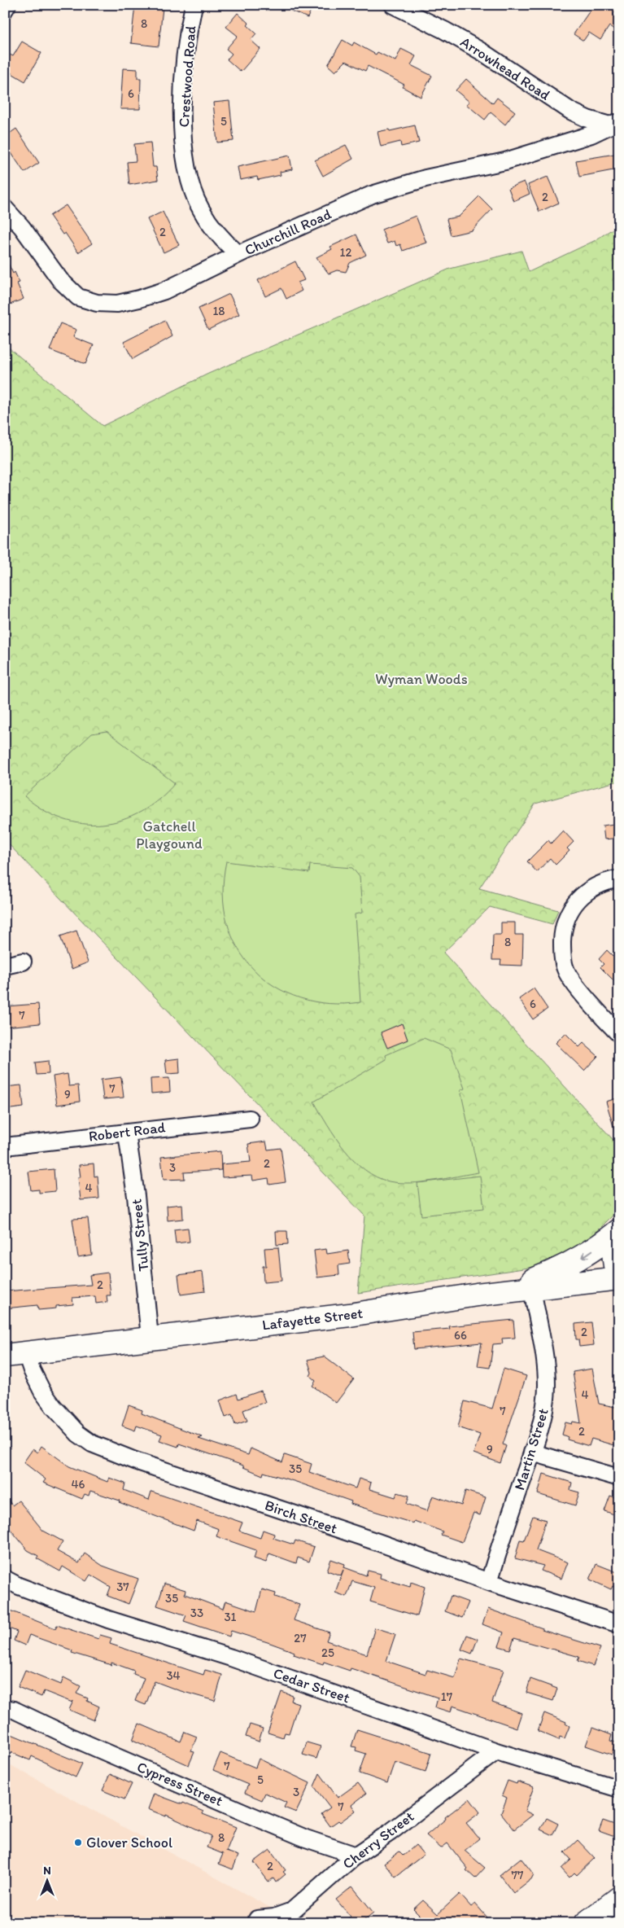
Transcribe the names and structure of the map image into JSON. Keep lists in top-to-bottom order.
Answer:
{
  "streets": {
    "main road": ["Lafayette Street"],
    "street": [
      "Arrowhead Road",
      "Crestwood Road",
      "Churchill Road",
      "Robert Road",
      "Tully Street",
      "Martin Street",
      "Birch Street",
      "Cedar Street",
      "Cypress Street",
      "Cherry Street"
    ]
  },
  "crossings": [
    ["Arrowhead Road", "Churchill Road"],
    ["Crestwood Road", "Churchill Road"],
    ["Robert Road", "Tully Street"],
    ["Tully Street", "Lafayette Street"],
    ["Lafayette Street", "Martin Street"],
    ["Lafayette Street", "Birch Street"],
    ["Martin Street", "Birch Street"],
    ["Cedar Street", "Cherry Street"],
    ["Cypress Street", "Cherry Street"]
  ],
  "parks": ["Wyman Woods", "Gatchell Playgound"],
  "places": ["Glover School"],
  "house_numbers": [
    "8",
    "6",
    "5",
    "2",
    "2",
    "12",
    "18",
    "8",
    "6",
    "7",
    "7",
    "9",
    "2",
    "3",
    "4",
    "2",
    "2",
    "66",
    "4",
    "7",
    "2",
    "9",
    "35",
    "46",
    "37",
    "35",
    "33",
    "31",
    "27",
    "25",
    "34",
    "17",
    "7",
    "5",
    "3",
    "7",
    "8",
    "2",
    "77"
  ],
  "north": "top"
}
